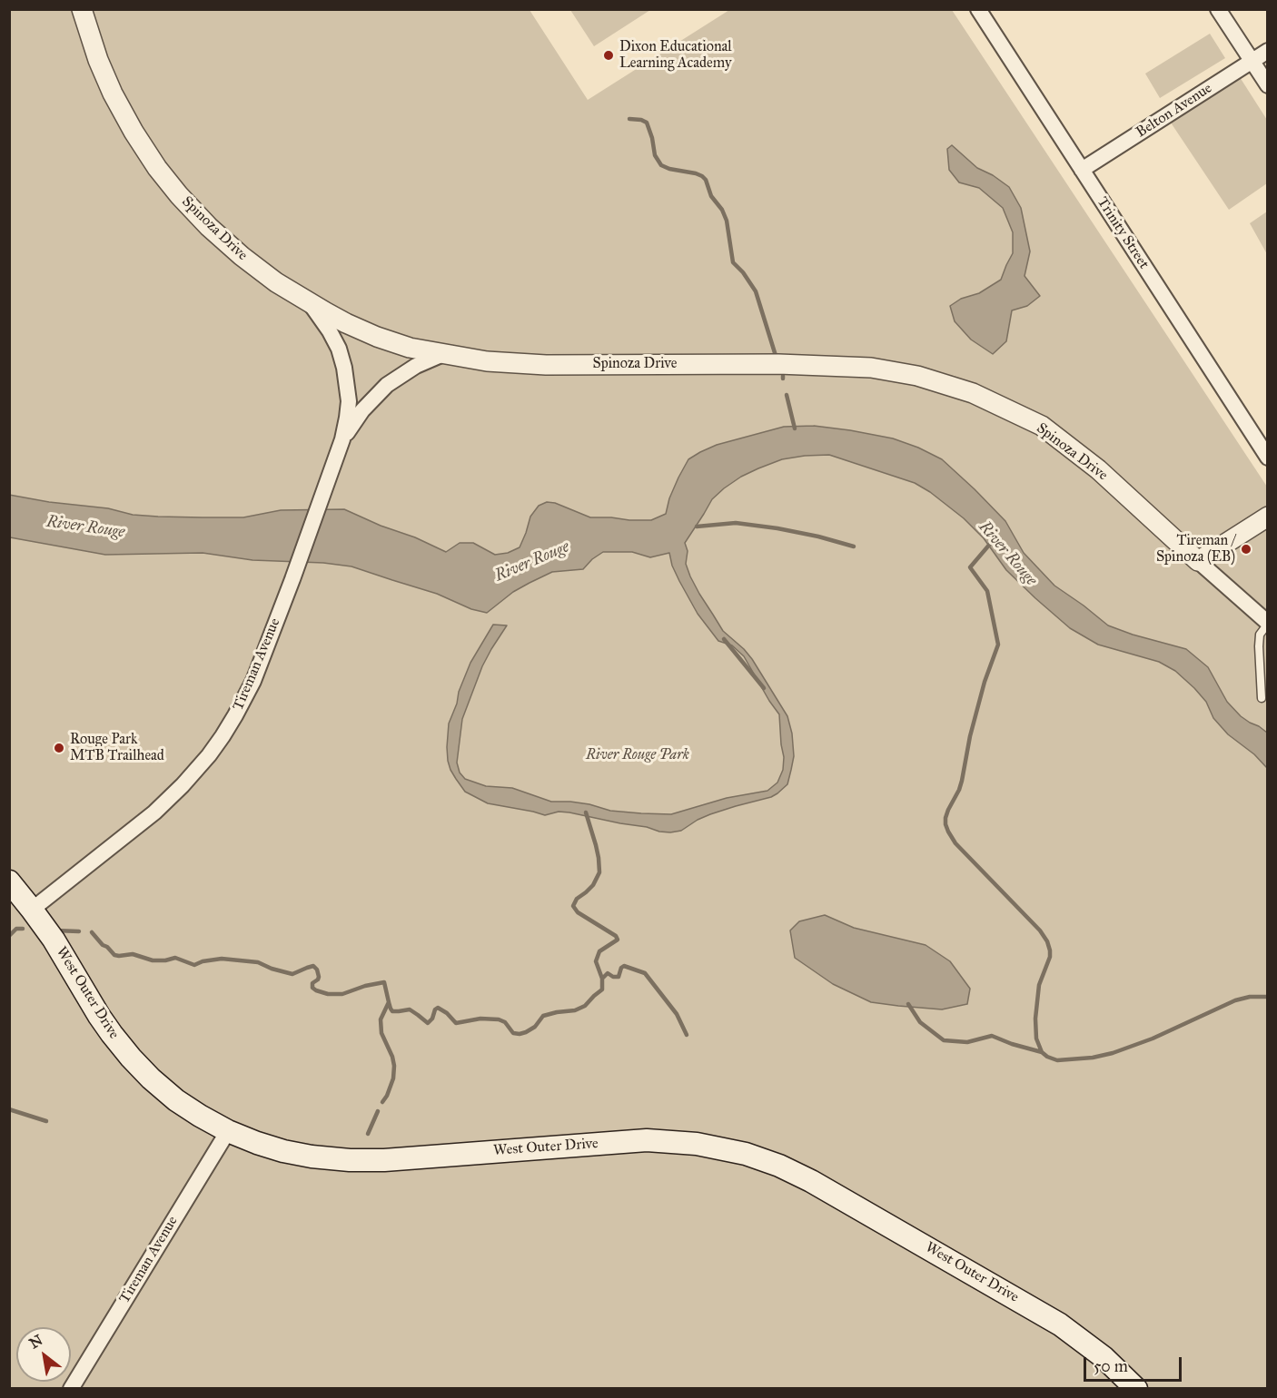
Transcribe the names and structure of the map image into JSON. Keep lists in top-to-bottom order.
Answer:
{
  "streets": {
    "main road": ["West Outer Drive"],
    "street": [
      "Belton Avenue",
      "Spinoza Drive",
      "Trinity Street",
      "Tireman Avenue"
    ]
  },
  "crossings": [
    ["Belton Avenue", "Trinity Street"],
    ["Tireman Avenue", "West Outer Drive"]
  ],
  "water": ["River Rouge"],
  "parks": ["River Rouge Park"],
  "places": ["Dixon Educational Learning Academy", "Tireman / Spinoza (EB)", "Rouge Park MTB Trailhead"],
  "scale_bar": "50 m",
  "north": "top left"
}
